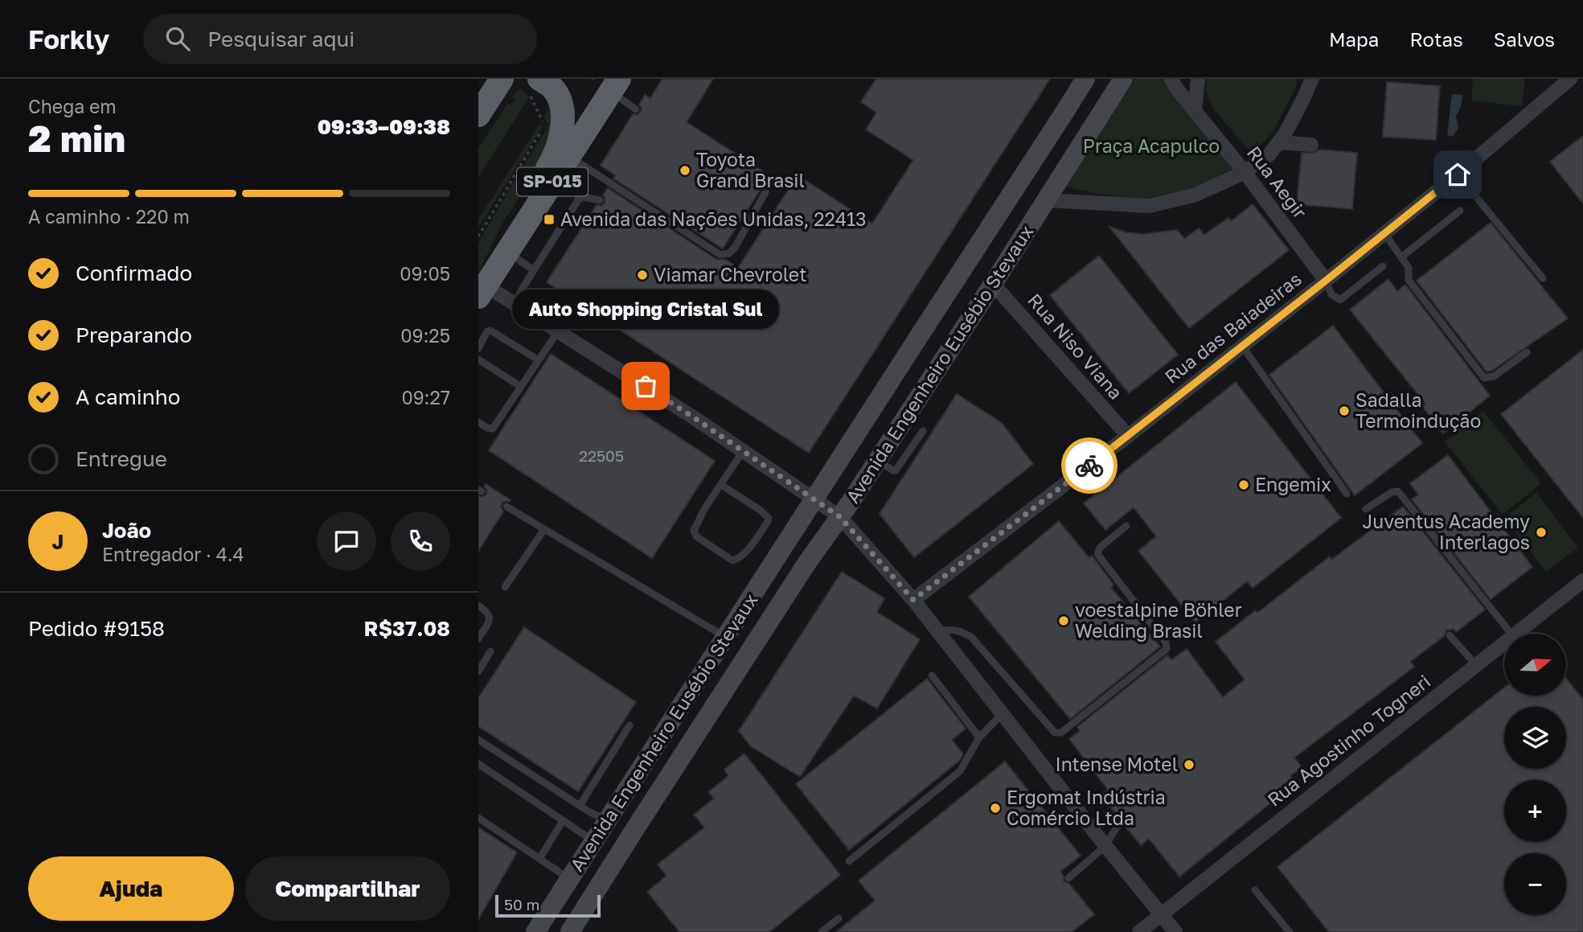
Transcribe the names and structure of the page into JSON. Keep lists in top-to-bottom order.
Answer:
{
  "streets": {
    "highway": ["SP-015"],
    "main road": ["Avenida Engenheiro Eusébio Stevaux"],
    "street": [
      "Rua Aegir",
      "Rua das Baiadeiras",
      "Rua Niso Viana",
      "Rua Agostinho Togneri"
    ]
  },
  "crossings": [
    ["Rua Aegir", "Rua das Baiadeiras"],
    ["Rua das Baiadeiras", "Rua Niso Viana"],
    ["Rua Niso Viana", "Avenida Engenheiro Eusébio Stevaux"]
  ],
  "parks": ["Praça Acapulco"],
  "places": {
    "other": [
      "Toyota Grand Brasil",
      "Viamar Chevrolet",
      "Auto Shopping Cristal Sul",
      "Sadalla Termoindução",
      "Engemix",
      "Juventus Academy Interlagos",
      "voestalpine Böhler Welding Brasil",
      "Intense Motel",
      "Ergomat Indústria Comércio Ltda"
    ],
    "transit": ["Avenida das Nações Unidas, 22413"]
  },
  "house_numbers": ["22505"],
  "scale_bar": "50 m",
  "north": "right",
  "page": {
    "header": "Forkly",
    "search": "Pesquisar aqui",
    "nav": ["Mapa", "Rotas", "Salvos"],
    "heading": ["2 min", "Chega em", "09:33–09:38"],
    "panel": [
      "João",
      "Entregador · 4.4",
      "Pedido #9158",
      "R$37.08"
    ],
    "bar": "A caminho · 220 m",
    "list": [
      ["Confirmado", "09:05"],
      ["Preparando", "09:25"],
      ["A caminho", "09:27"],
      "Entregue"
    ],
    "bubble": "Auto Shopping Cristal Sul",
    "round": "J",
    "map_buttons": ["+", "−"],
    "buttons": ["Ajuda", "Compartilhar"],
    "scale": "50 m"
  }
}
